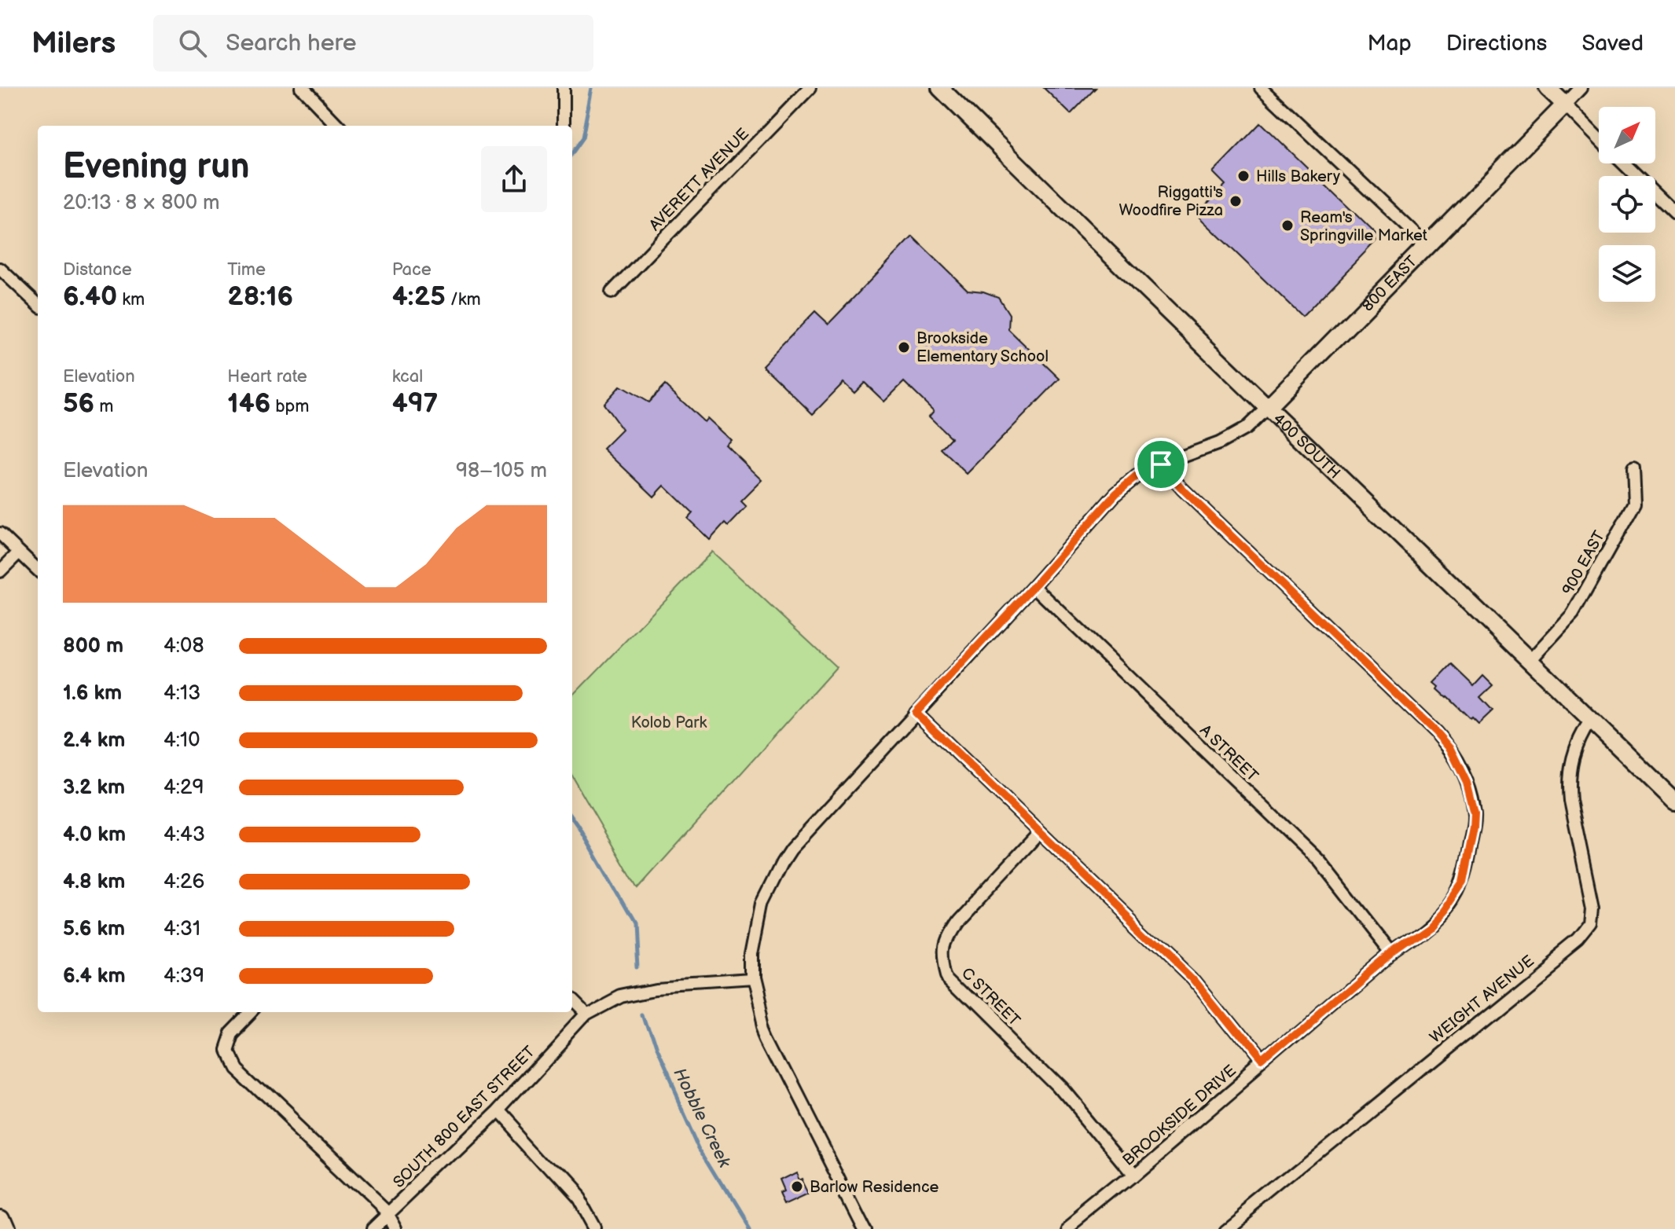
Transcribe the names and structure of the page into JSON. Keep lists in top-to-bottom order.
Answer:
{
  "streets": {
    "main road": ["800 EAST", "400 SOUTH"],
    "street": [
      "AVERETT AVENUE",
      "900 EAST",
      "A STREET",
      "C STREET",
      "WEIGHT AVENUE",
      "BROOKSIDE DRIVE",
      "SOUTH 800 EAST STREET"
    ]
  },
  "crossings": [
    ["800 EAST", "400 SOUTH"],
    ["400 SOUTH", "900 EAST"],
    ["400 SOUTH", "WEIGHT AVENUE"],
    ["A STREET", "BROOKSIDE DRIVE"],
    ["C STREET", "BROOKSIDE DRIVE"]
  ],
  "water": ["Hobble Creek"],
  "parks": ["Kolob Park"],
  "places": [
    "Hills Bakery",
    "Riggatti's Woodfire Pizza",
    "Ream's Springville Market",
    "Brookside Elementary School",
    "Barlow Residence"
  ],
  "north": "top right",
  "page": {
    "header": "Milers",
    "search": "Search here",
    "nav": ["Map", "Directions", "Saved"],
    "heading": ["Evening run", "20:13 · 8 × 800 m"],
    "stats": [
      ["Distance", "6.40 km"],
      ["Time", "28:16"],
      ["Pace", "4:25 /km"],
      ["Elevation", "56 m"],
      ["Heart rate", "146 bpm"],
      ["kcal", "497"]
    ],
    "chart": ["Elevation", "98–105 m"],
    "list": [
      {
        "name": "800 m",
        "note": "4:08"
      },
      {
        "name": "1.6 km",
        "note": "4:13"
      },
      {
        "name": "2.4 km",
        "note": "4:10"
      },
      {
        "name": "3.2 km",
        "note": "4:29"
      },
      {
        "name": "4.0 km",
        "note": "4:43"
      },
      {
        "name": "4.8 km",
        "note": "4:26"
      },
      {
        "name": "5.6 km",
        "note": "4:31"
      },
      {
        "name": "6.4 km",
        "note": "4:39"
      }
    ]
  }
}
